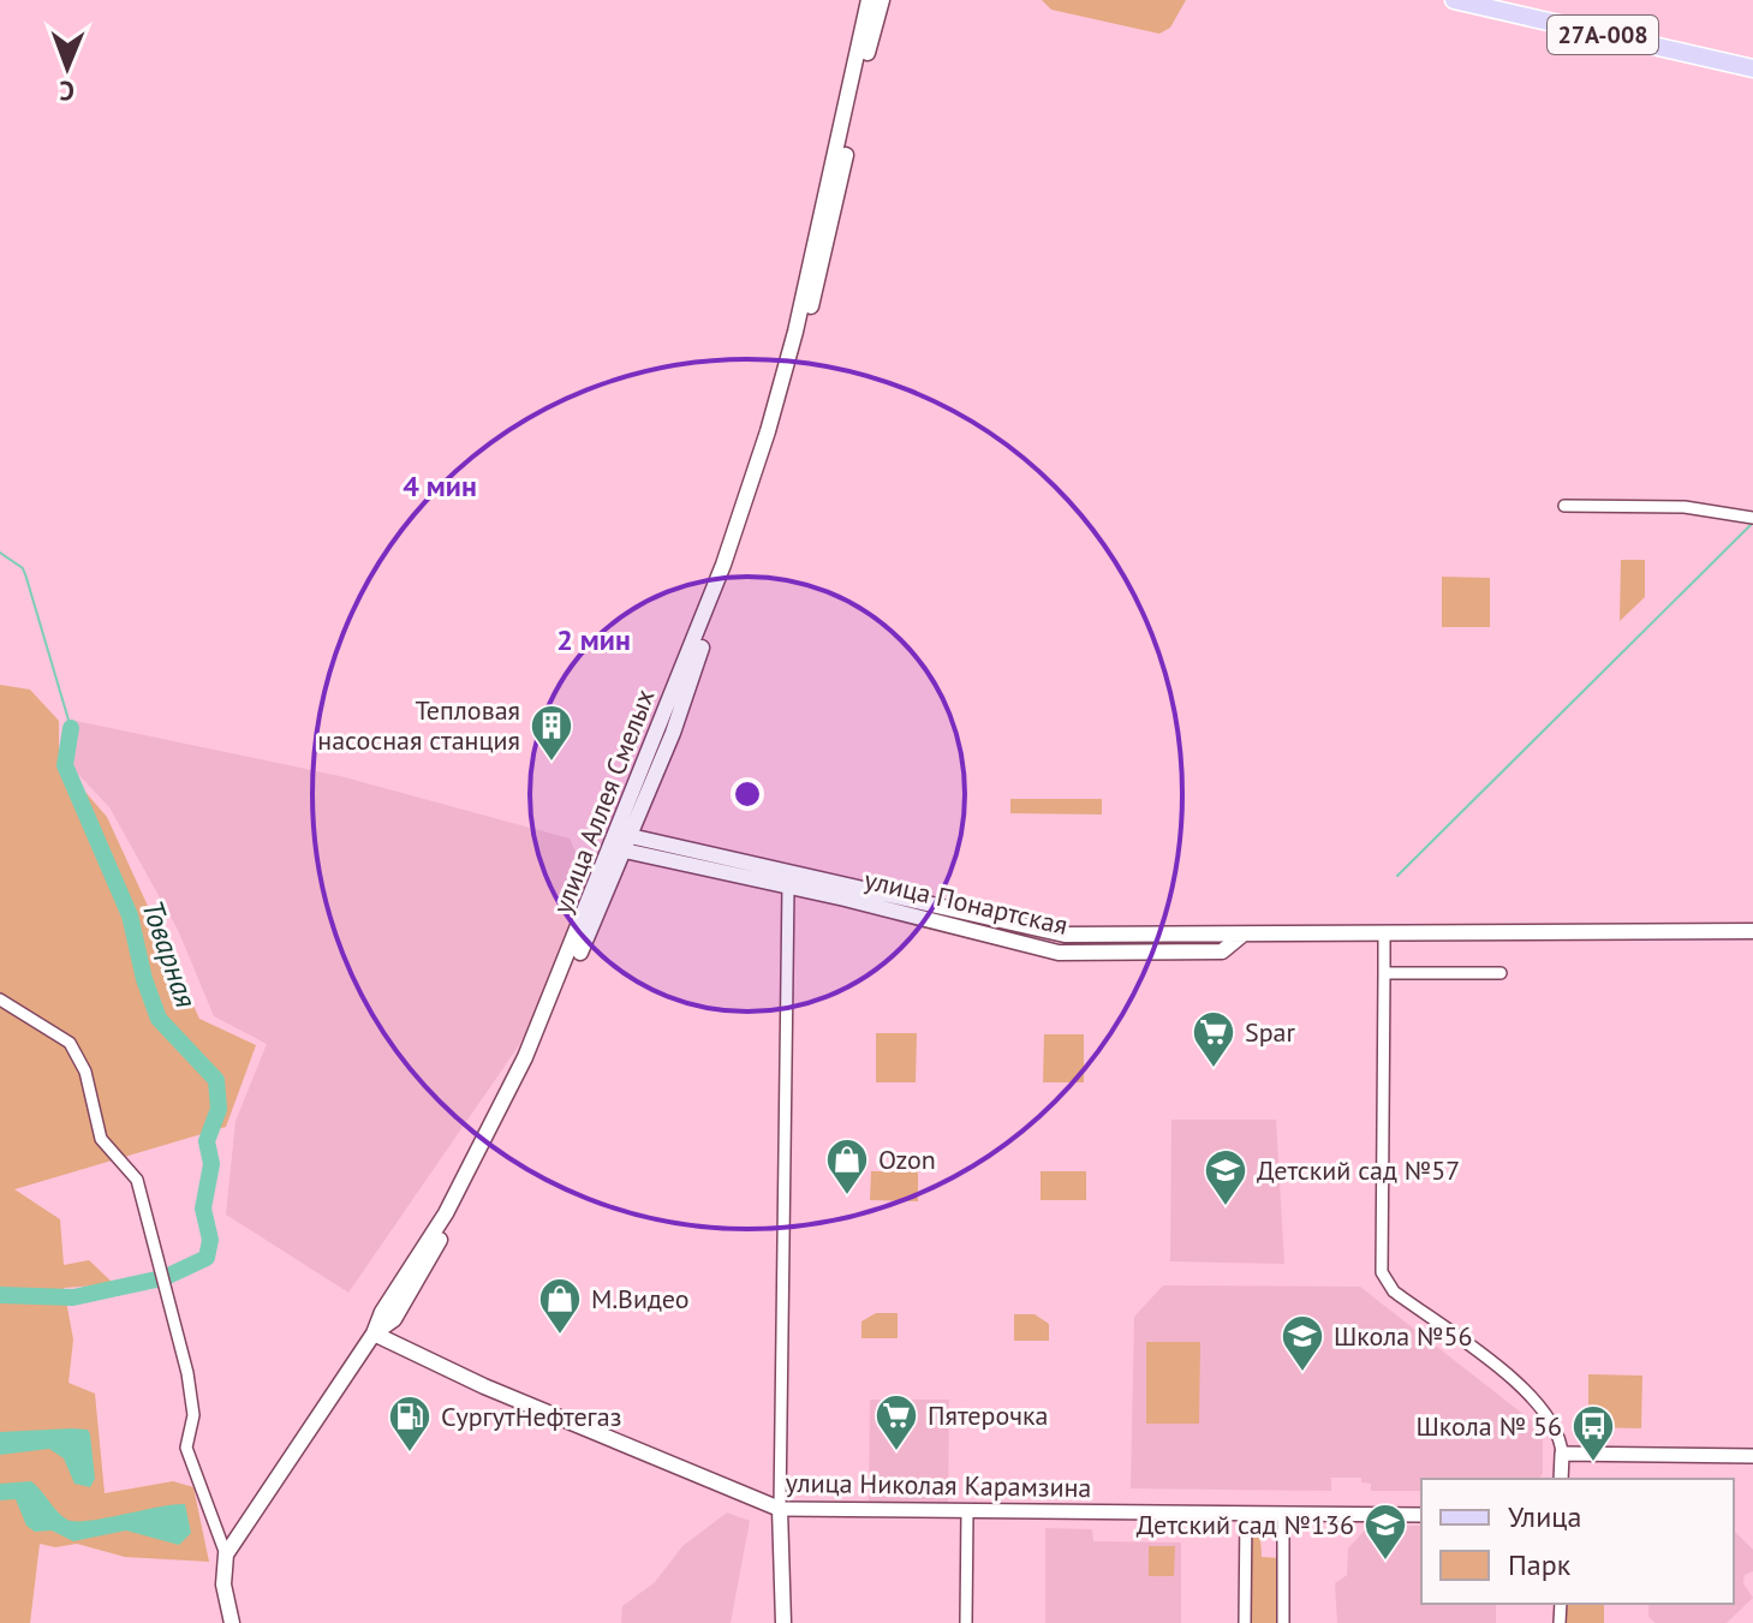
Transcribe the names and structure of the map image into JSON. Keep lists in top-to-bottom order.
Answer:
{
  "streets": {
    "main road": [
      "27А-008",
      "улица Аллея Смелых",
      "улица Понартская",
      "улица Николая Карамзина"
    ]
  },
  "crossings": [
    ["улица Аллея Смелых", "улица Понартская"],
    ["улица Аллея Смелых", "улица Николая Карамзина"]
  ],
  "water": ["Товарная"],
  "places": {
    "building": ["Тепловая насосная станция"],
    "supermarket": ["Spar", "Пятерочка"],
    "shop": ["Ozon", "M.Видео"],
    "school or university": ["Детский сад №57", "Школа №56", "Детский сад №136"],
    "fuel station": ["СургутНефтегаз"],
    "bus stop": ["Школа № 56"]
  },
  "legend": ["Улица", "Парк"],
  "north": "bottom",
  "rings": ["4 мин", "2 мин"]
}
